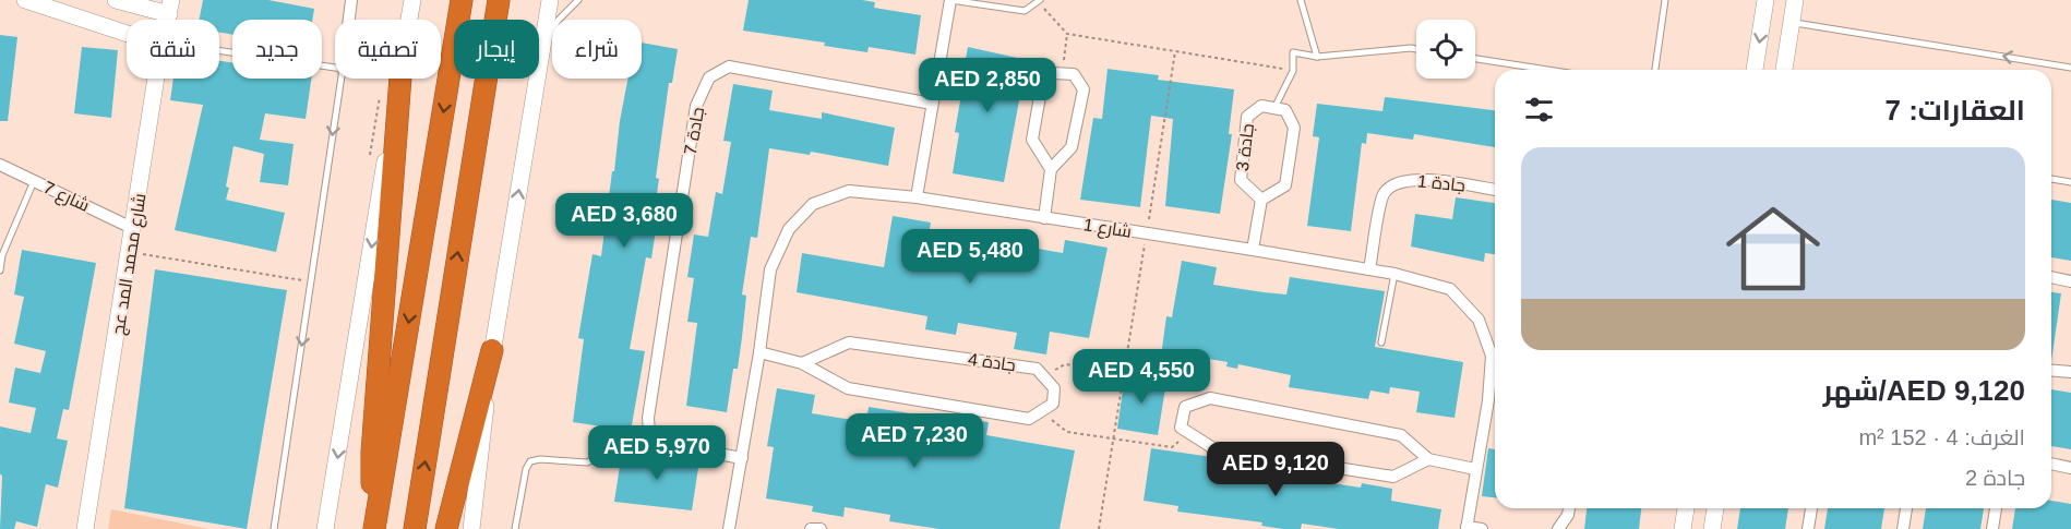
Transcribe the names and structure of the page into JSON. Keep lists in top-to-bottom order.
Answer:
{
  "streets": {
    "main road": ["شارع محمد المد عج"],
    "street": [
      "جادة 7",
      "جادة 3",
      "جادة 1",
      "شارع 7",
      "شارع 1",
      "جادة 4"
    ]
  },
  "crossings": [
    ["جادة 1", "شارع 1"],
    ["شارع 7", "شارع محمد المد عج"]
  ],
  "page": {
    "chip": [
      "شراء",
      "إيجار",
      "تصفية",
      "جديد",
      "شقة"
    ],
    "price": [
      "AED 2,850",
      "AED 3,680",
      "AED 5,480",
      "AED 4,550",
      "AED 7,230",
      "AED 5,970",
      "AED 9,120"
    ],
    "heading": "العقارات: 7",
    "list": [
      {
        "name": "AED 9,120/شهر",
        "note": "الغرف: 4 · 152 m² · جادة 2"
      }
    ]
  }
}
